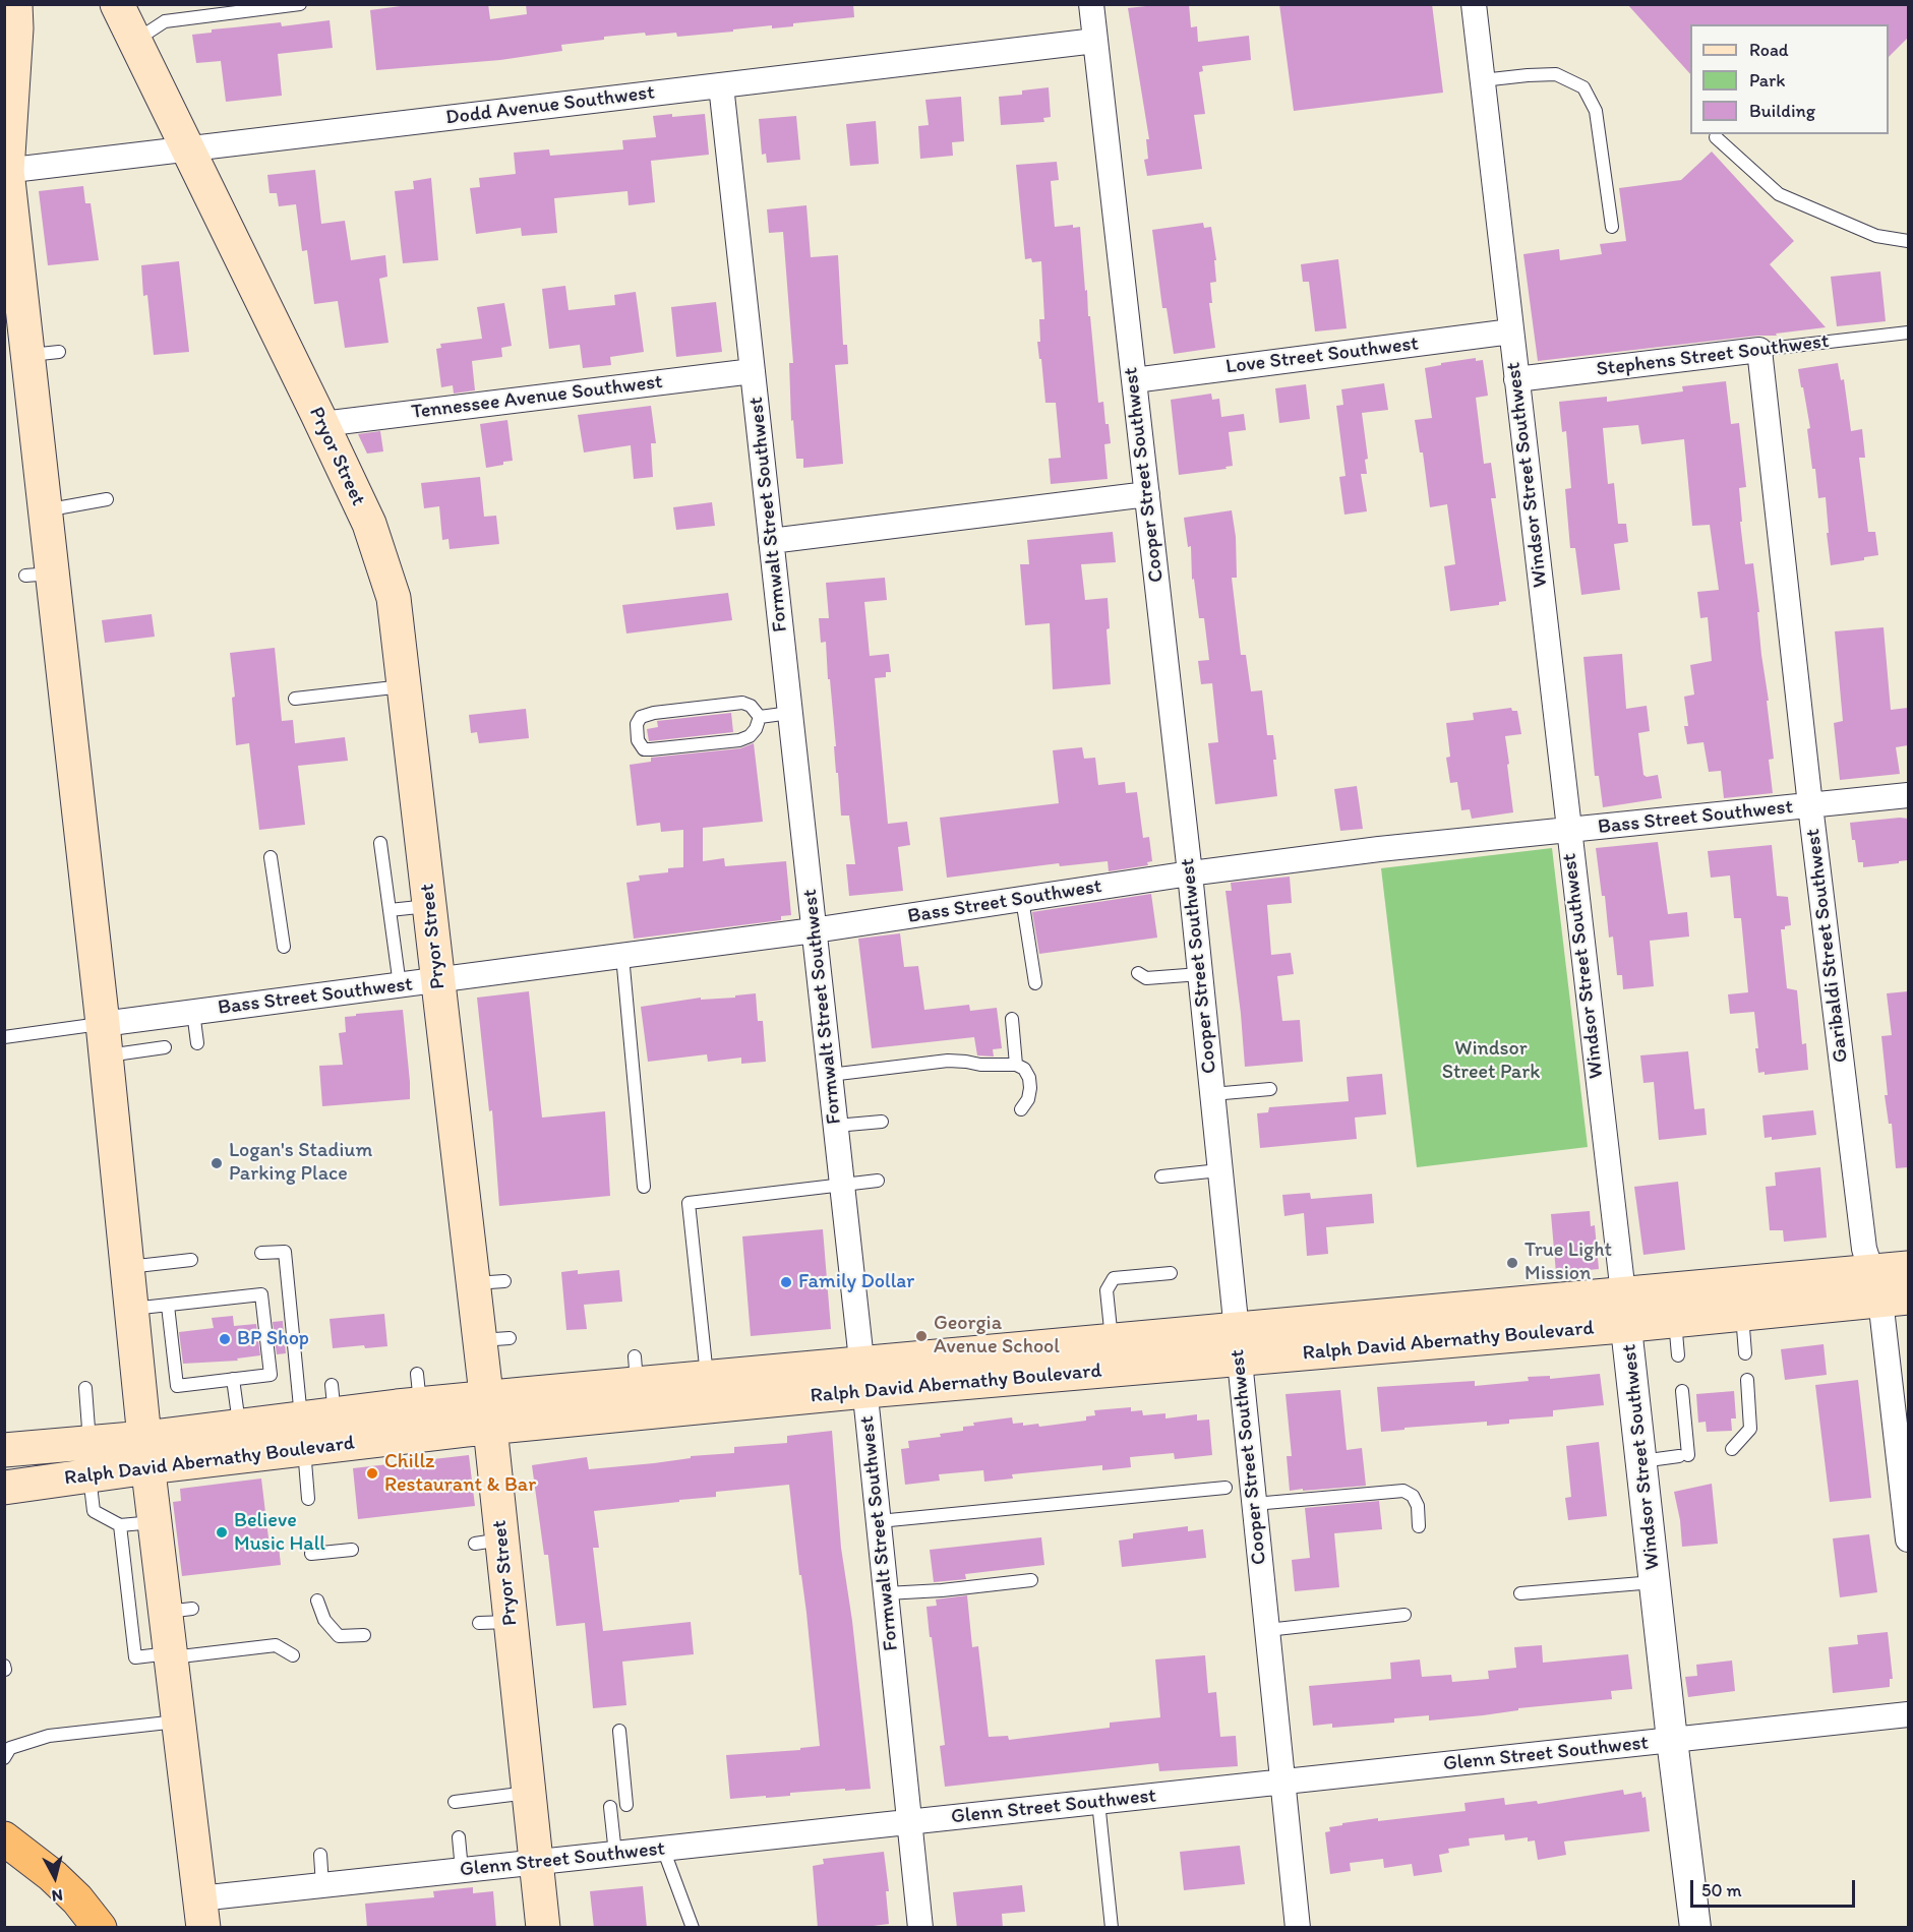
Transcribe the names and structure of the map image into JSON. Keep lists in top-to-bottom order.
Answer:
{
  "streets": {
    "main road": ["Pryor Street", "Ralph David Abernathy Boulevard"],
    "street": [
      "Dodd Avenue Southwest",
      "Love Street Southwest",
      "Stephens Street Southwest",
      "Tennessee Avenue Southwest",
      "Cooper Street Southwest",
      "Windsor Street Southwest",
      "Formwalt Street Southwest",
      "Bass Street Southwest",
      "Garibaldi Street Southwest",
      "Glenn Street Southwest"
    ]
  },
  "crossings": [
    ["Dodd Avenue Southwest", "Pryor Street"],
    ["Dodd Avenue Southwest", "Cooper Street Southwest"],
    ["Dodd Avenue Southwest", "Formwalt Street Southwest"],
    ["Love Street Southwest", "Cooper Street Southwest"],
    ["Love Street Southwest", "Windsor Street Southwest"],
    ["Stephens Street Southwest", "Windsor Street Southwest"],
    ["Stephens Street Southwest", "Garibaldi Street Southwest"],
    ["Tennessee Avenue Southwest", "Pryor Street"],
    ["Tennessee Avenue Southwest", "Formwalt Street Southwest"],
    ["Pryor Street", "Bass Street Southwest"],
    ["Pryor Street", "Ralph David Abernathy Boulevard"],
    ["Pryor Street", "Glenn Street Southwest"],
    ["Cooper Street Southwest", "Bass Street Southwest"],
    ["Cooper Street Southwest", "Ralph David Abernathy Boulevard"],
    ["Cooper Street Southwest", "Glenn Street Southwest"],
    ["Windsor Street Southwest", "Bass Street Southwest"],
    ["Windsor Street Southwest", "Ralph David Abernathy Boulevard"],
    ["Windsor Street Southwest", "Glenn Street Southwest"],
    ["Formwalt Street Southwest", "Bass Street Southwest"],
    ["Formwalt Street Southwest", "Ralph David Abernathy Boulevard"],
    ["Formwalt Street Southwest", "Glenn Street Southwest"],
    ["Bass Street Southwest", "Garibaldi Street Southwest"],
    ["Garibaldi Street Southwest", "Ralph David Abernathy Boulevard"]
  ],
  "parks": ["Windsor Street Park"],
  "places": [
    "Logan's Stadium Parking Place",
    "True Light Mission",
    "Family Dollar",
    "Georgia Avenue School",
    "BP Shop",
    "Chillz Restaurant & Bar",
    "Believe Music Hall"
  ],
  "legend": ["Road", "Park", "Building"],
  "scale_bar": "50 m",
  "north": "bottom"
}
